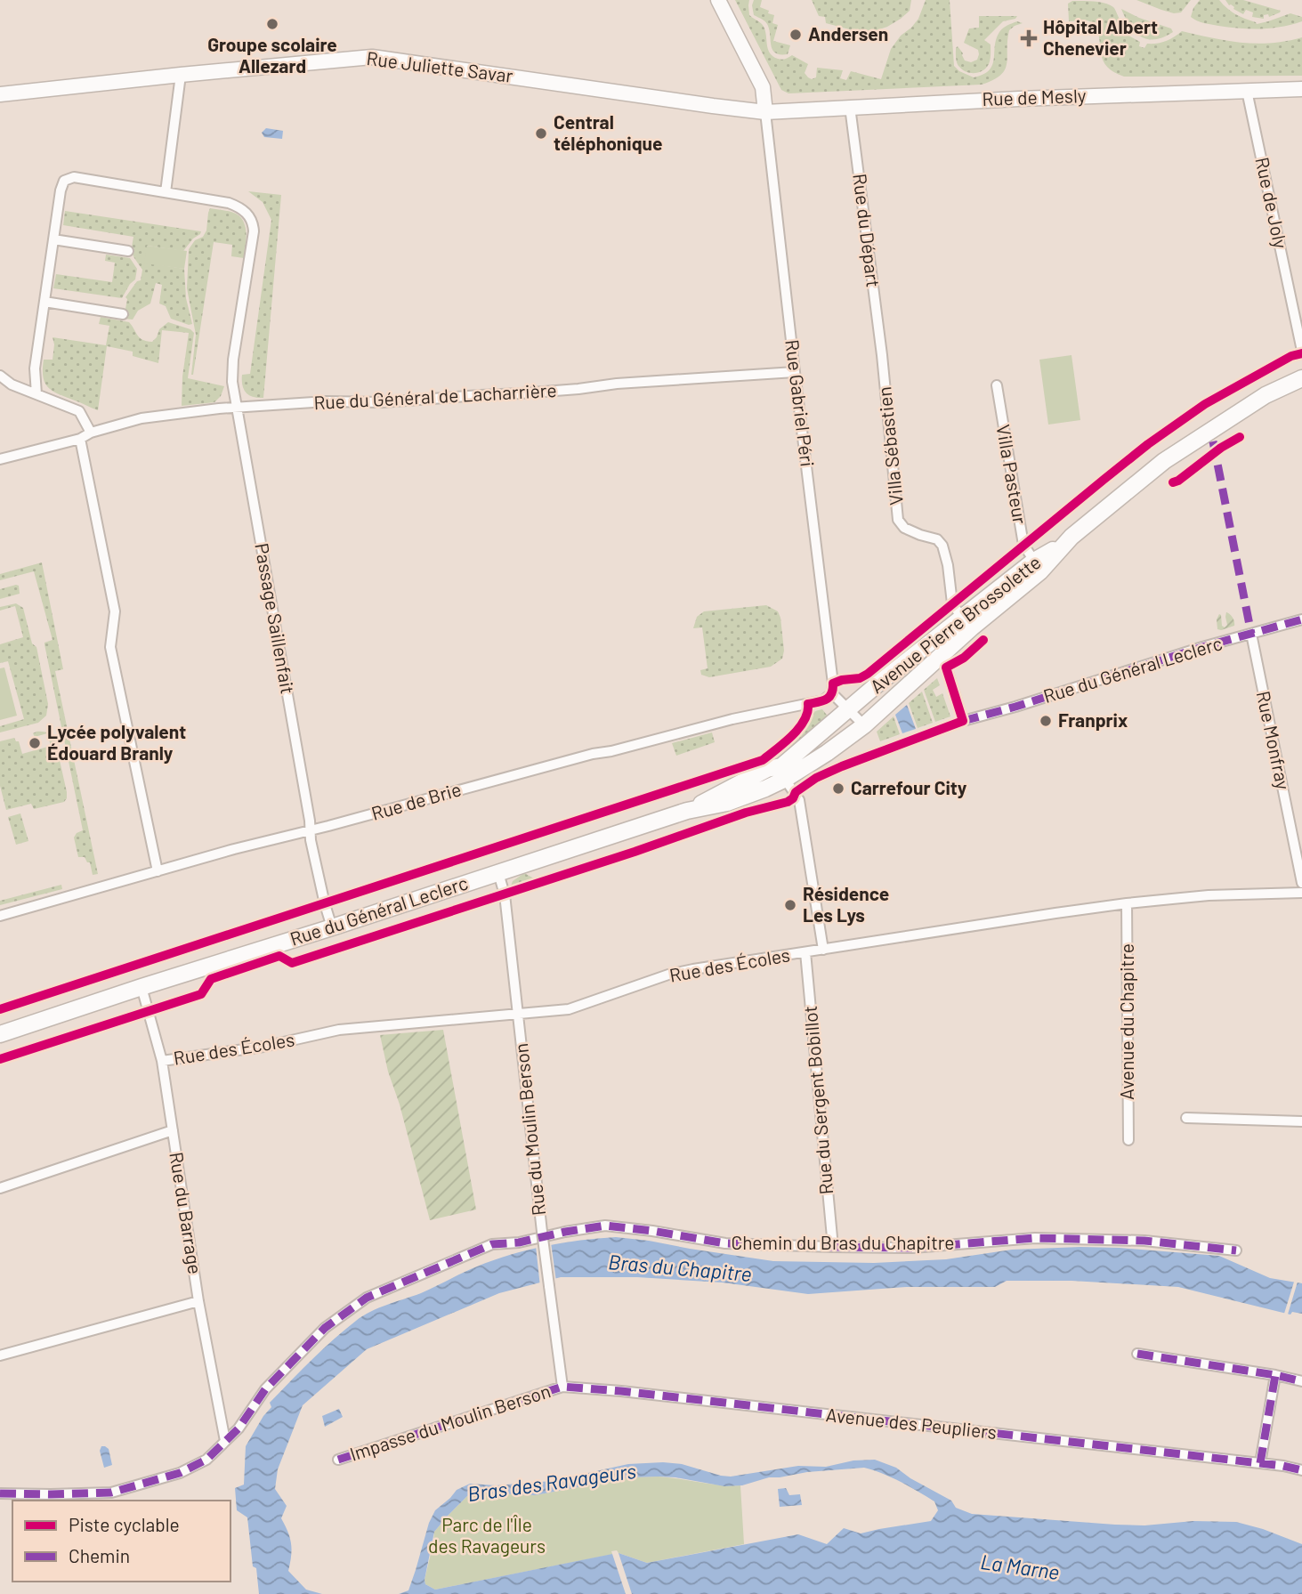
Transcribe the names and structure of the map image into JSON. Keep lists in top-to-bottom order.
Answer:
{
  "streets": {
    "main road": ["Avenue Pierre Brossolette", "Rue du Général Leclerc"],
    "street": [
      "Rue Juliette Savar",
      "Rue de Mesly",
      "Rue de Joly",
      "Rue du Départ",
      "Rue du Général de Lacharrière",
      "Rue Gabriel Péri",
      "Villa Sébastien",
      "Villa Pasteur",
      "Passage Saillenfait",
      "Rue Monfray",
      "Rue de Brie",
      "Rue des Écoles",
      "Avenue du Chapitre",
      "Rue du Sergent Bobillot",
      "Rue du Moulin Berson",
      "Rue du Barrage",
      "Chemin du Bras du Chapitre",
      "Impasse du Moulin Berson",
      "Avenue des Peupliers"
    ]
  },
  "crossings": [
    ["Rue Juliette Savar", "Rue de Mesly"],
    ["Rue Juliette Savar", "Rue Gabriel Péri"],
    ["Rue de Mesly", "Rue de Joly"],
    ["Rue de Mesly", "Rue du Départ"],
    ["Rue de Mesly", "Rue Gabriel Péri"],
    ["Rue du Départ", "Villa Sébastien"],
    ["Rue du Général de Lacharrière", "Rue Gabriel Péri"],
    ["Rue du Général de Lacharrière", "Passage Saillenfait"],
    ["Rue Gabriel Péri", "Rue de Brie"],
    ["Villa Sébastien", "Avenue Pierre Brossolette"],
    ["Villa Pasteur", "Avenue Pierre Brossolette"],
    ["Passage Saillenfait", "Rue du Général Leclerc"],
    ["Passage Saillenfait", "Rue de Brie"],
    ["Avenue Pierre Brossolette", "Rue du Général Leclerc"],
    ["Rue du Général Leclerc", "Rue Monfray"],
    ["Rue du Général Leclerc", "Rue du Moulin Berson"],
    ["Rue du Général Leclerc", "Rue du Barrage"],
    ["Rue des Écoles", "Avenue du Chapitre"],
    ["Rue des Écoles", "Rue du Sergent Bobillot"],
    ["Rue des Écoles", "Rue du Moulin Berson"],
    ["Rue des Écoles", "Rue du Barrage"],
    ["Rue du Sergent Bobillot", "Chemin du Bras du Chapitre"],
    ["Rue du Moulin Berson", "Impasse du Moulin Berson"],
    ["Rue du Moulin Berson", "Avenue des Peupliers"],
    ["Rue du Barrage", "Chemin du Bras du Chapitre"],
    ["Impasse du Moulin Berson", "Avenue des Peupliers"]
  ],
  "water": ["Bras du Chapitre", "Bras des Ravageurs", "La Marne"],
  "parks": ["Parc de l'Île des Ravageurs"],
  "places": {
    "other": [
      "Groupe scolaire Allezard",
      "Andersen",
      "Central téléphonique",
      "Franprix",
      "Lycée polyvalent Édouard Branly",
      "Carrefour City",
      "Résidence Les Lys"
    ],
    "health": ["Hôpital Albert Chenevier"]
  },
  "legend": ["Piste cyclable", "Chemin"]
}
